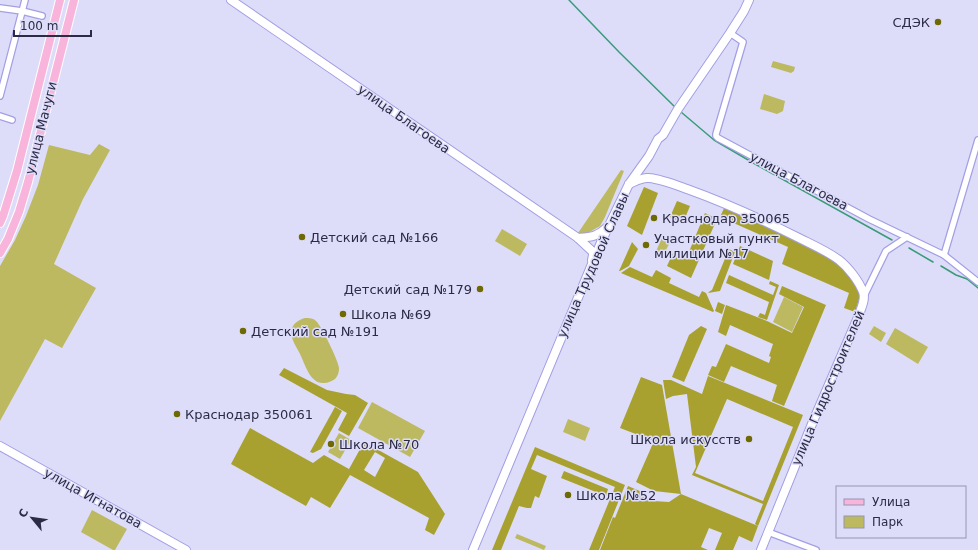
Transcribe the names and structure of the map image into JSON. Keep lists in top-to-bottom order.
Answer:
{
  "streets": {
    "main road": ["улица Мачуги"],
    "street": [
      "улица Благоева",
      "улица Трудовой Славы",
      "улица Гидростроителей",
      "улица Игнатова"
    ]
  },
  "crossings": [
    ["улица Благоева", "улица Трудовой Славы"],
    ["улица Благоева", "улица Гидростроителей"]
  ],
  "places": [
    "СДЭК",
    "Краснодар 350065",
    "Детский сад №166",
    "Участковый пункт милиции №17",
    "Детский сад №179",
    "Школа №69",
    "Детский сад №191",
    "Краснодар 350061",
    "Школа искусств",
    "Школа №70",
    "Школа №52"
  ],
  "legend": ["Улица", "Парк"],
  "scale_bar": "100 m",
  "north": "top left"
}
